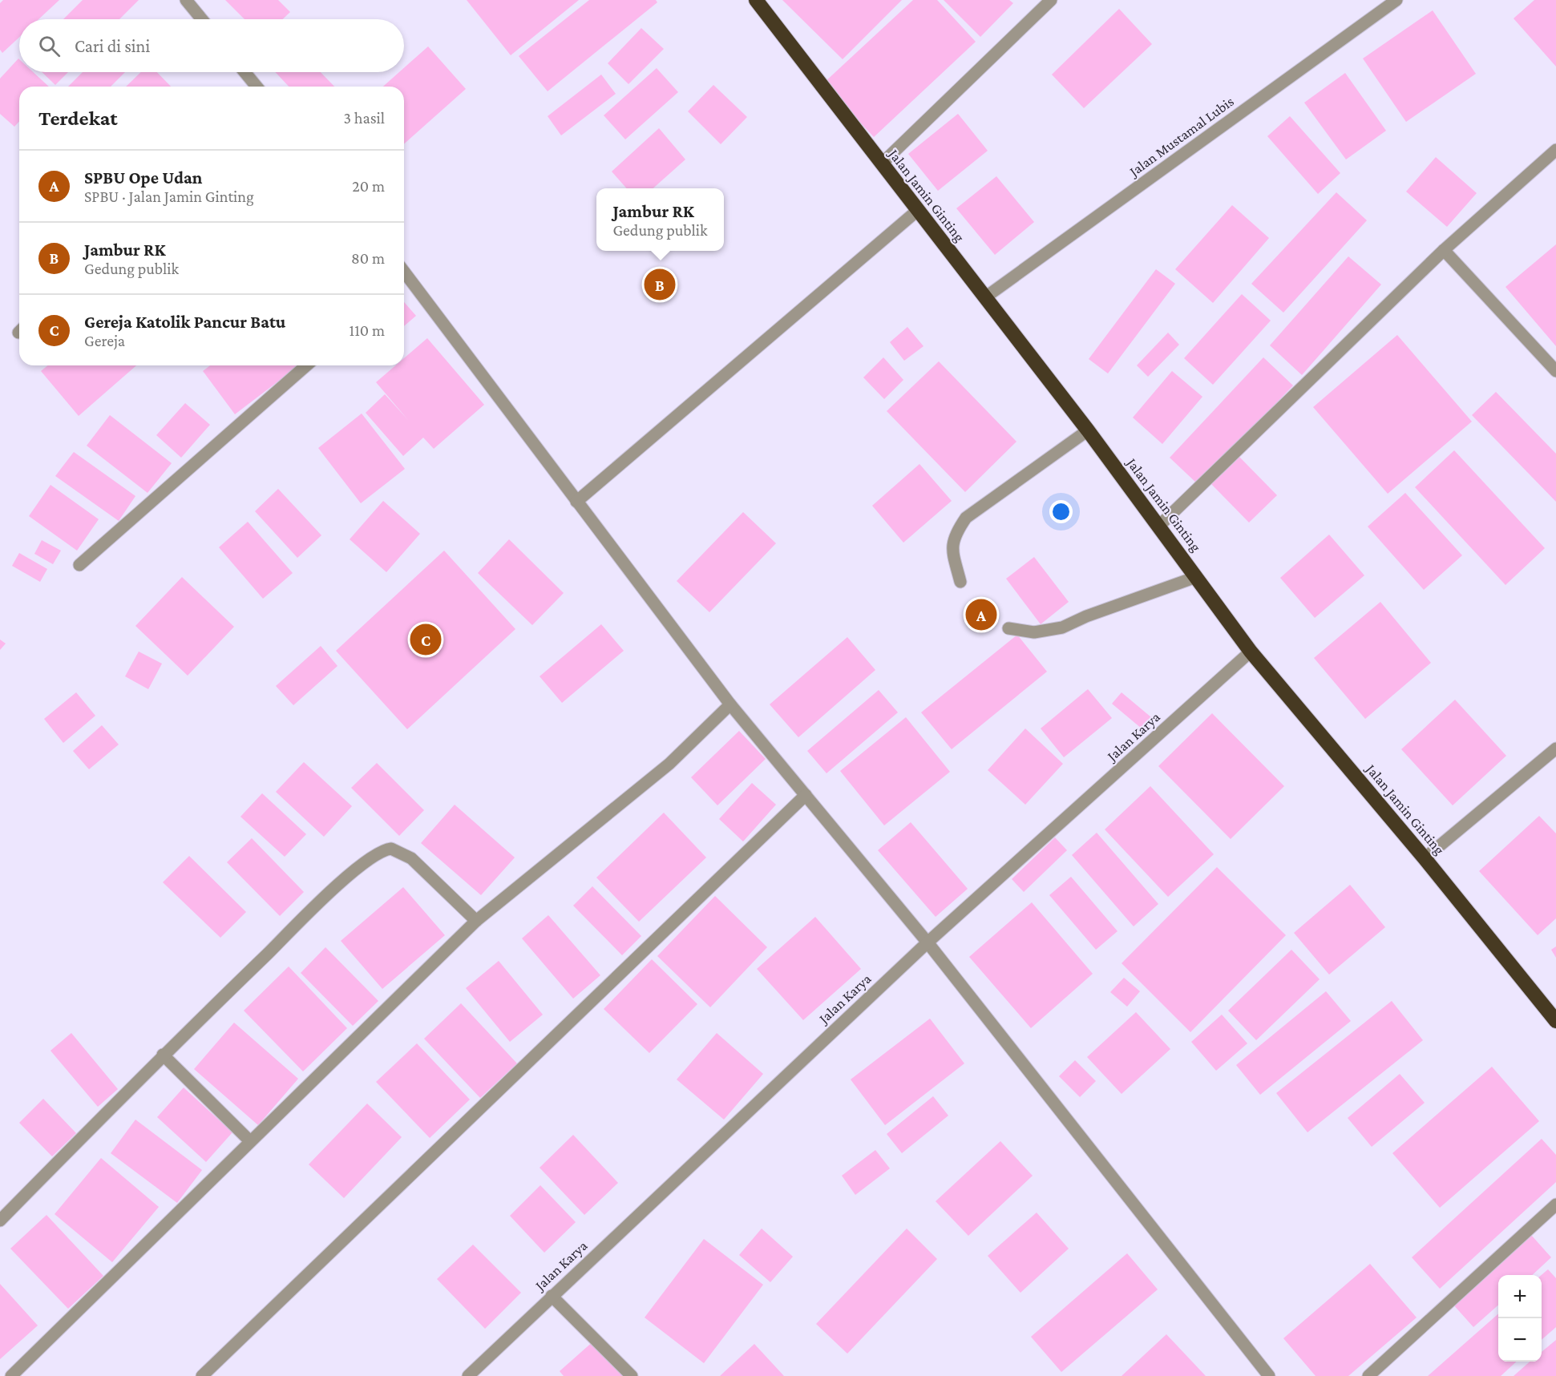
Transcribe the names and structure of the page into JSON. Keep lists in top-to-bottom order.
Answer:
{
  "streets": {
    "highway": ["Jalan Jamin Ginting"],
    "street": ["Jalan Mustamal Lubis", "Jalan Karya"]
  },
  "crossings": [
    ["Jalan Mustamal Lubis", "Jalan Jamin Ginting"],
    ["Jalan Jamin Ginting", "Jalan Karya"]
  ],
  "page": {
    "search": "Cari di sini",
    "heading": ["Terdekat", "3 hasil"],
    "list": [
      {
        "mark": "A",
        "name": "SPBU Ope Udan",
        "note": "SPBU · Jalan Jamin Ginting",
        "value": "20 m"
      },
      {
        "mark": "B",
        "name": "Jambur RK",
        "note": "Gedung publik",
        "value": "80 m"
      },
      {
        "mark": "C",
        "name": "Gereja Katolik Pancur Batu",
        "note": "Gereja",
        "value": "110 m"
      }
    ],
    "popup": ["Jambur RK", "Gedung publik"],
    "pins": ["B", "A", "C"],
    "map_buttons": ["+", "−"]
  }
}
